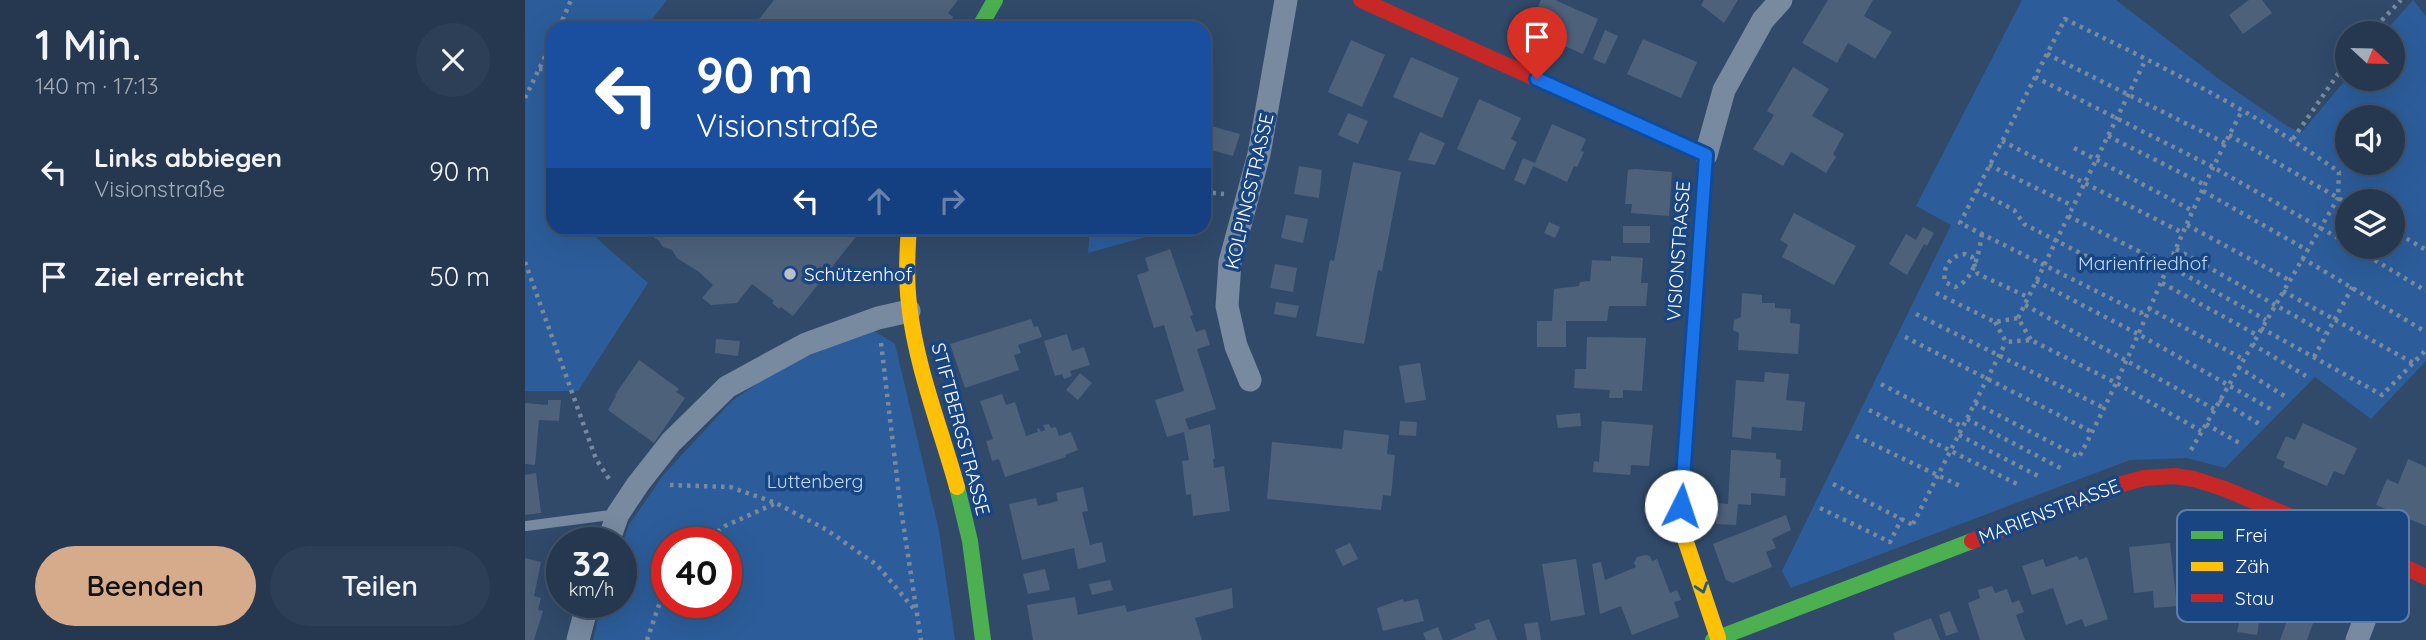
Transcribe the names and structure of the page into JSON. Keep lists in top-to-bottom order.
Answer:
{
  "streets": {
    "street": [
      "KOLPINGSTRASSE",
      "VISIONSTRASSE",
      "STIFTBERGSTRASSE",
      "MARIENSTRASSE"
    ]
  },
  "crossings": [
    ["VISIONSTRASSE", "MARIENSTRASSE"]
  ],
  "one_way": ["VISIONSTRASSE"],
  "parks": ["Marienfriedhof", "Luttenberg"],
  "places": ["Schützenhof"],
  "legend": ["Frei", "Zäh", "Stau"],
  "north": "right",
  "page": {
    "heading": ["1 Min.", "140 m · 17:13"],
    "turn": ["90 m", "Visionstraße"],
    "list": [
      {
        "name": "Links abbiegen",
        "note": "Visionstraße",
        "value": "90 m"
      },
      {
        "name": "Ziel erreicht",
        "value": "50 m"
      }
    ],
    "speed": "32 km/h",
    "limit": "40",
    "buttons": ["Beenden", "Teilen"]
  }
}
